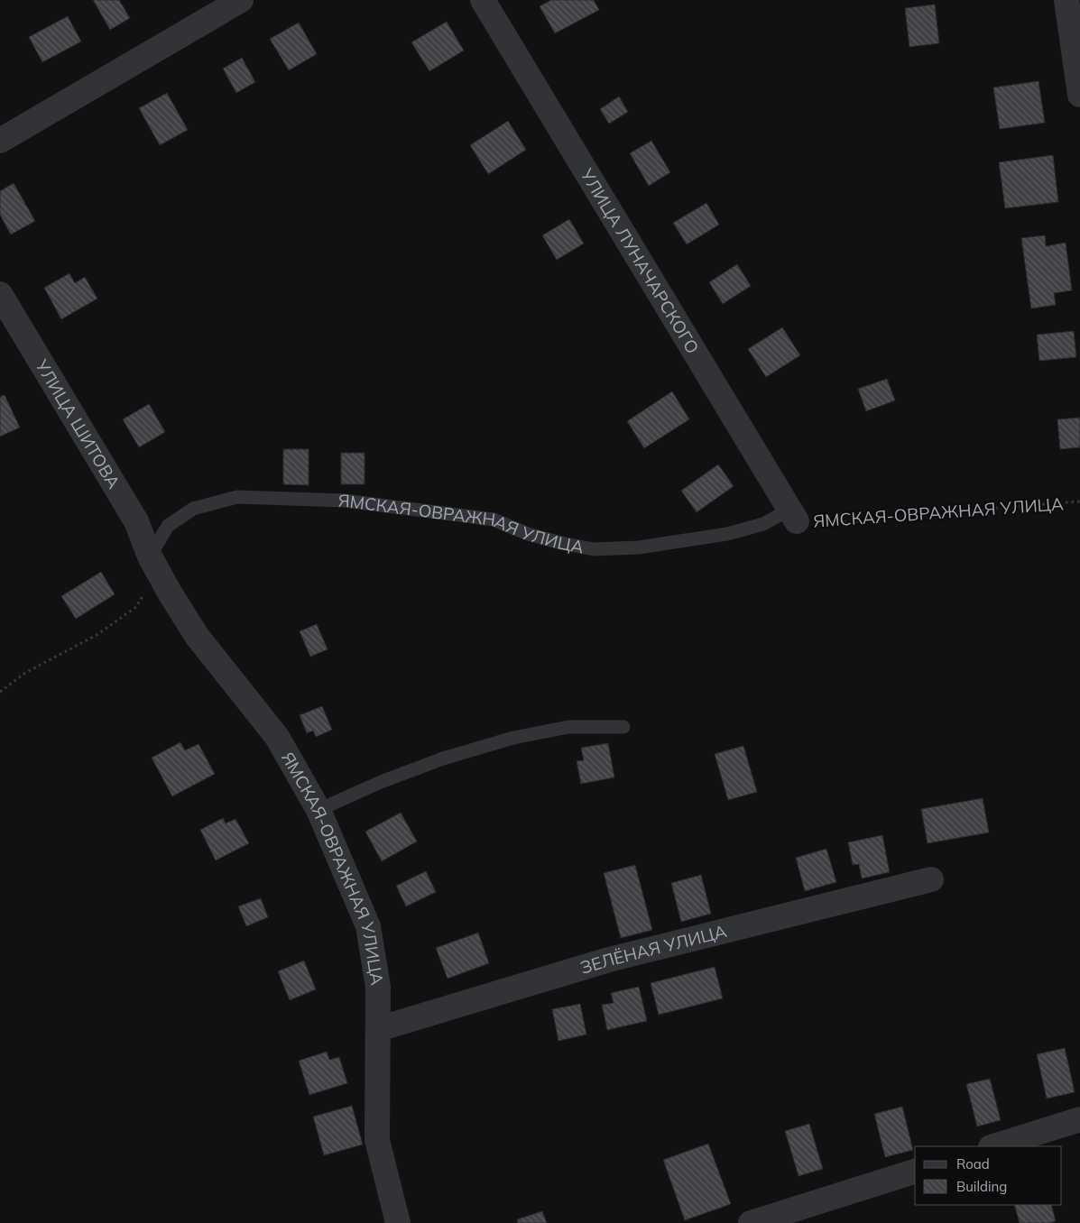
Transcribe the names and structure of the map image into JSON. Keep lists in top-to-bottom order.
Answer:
{
  "streets": {
    "street": [
      "УЛИЦА ЛУНАЧАРСКОГО",
      "УЛИЦА ШИТОВА",
      "ЯМСКАЯ-ОВРАЖНАЯ УЛИЦА",
      "ЗЕЛЁНАЯ УЛИЦА"
    ]
  },
  "crossings": [
    ["УЛИЦА ЛУНАЧАРСКОГО", "ЯМСКАЯ-ОВРАЖНАЯ УЛИЦА"],
    ["УЛИЦА ШИТОВА", "ЯМСКАЯ-ОВРАЖНАЯ УЛИЦА"],
    ["ЯМСКАЯ-ОВРАЖНАЯ УЛИЦА", "ЗЕЛЁНАЯ УЛИЦА"]
  ],
  "legend": ["Road", "Building"]
}
